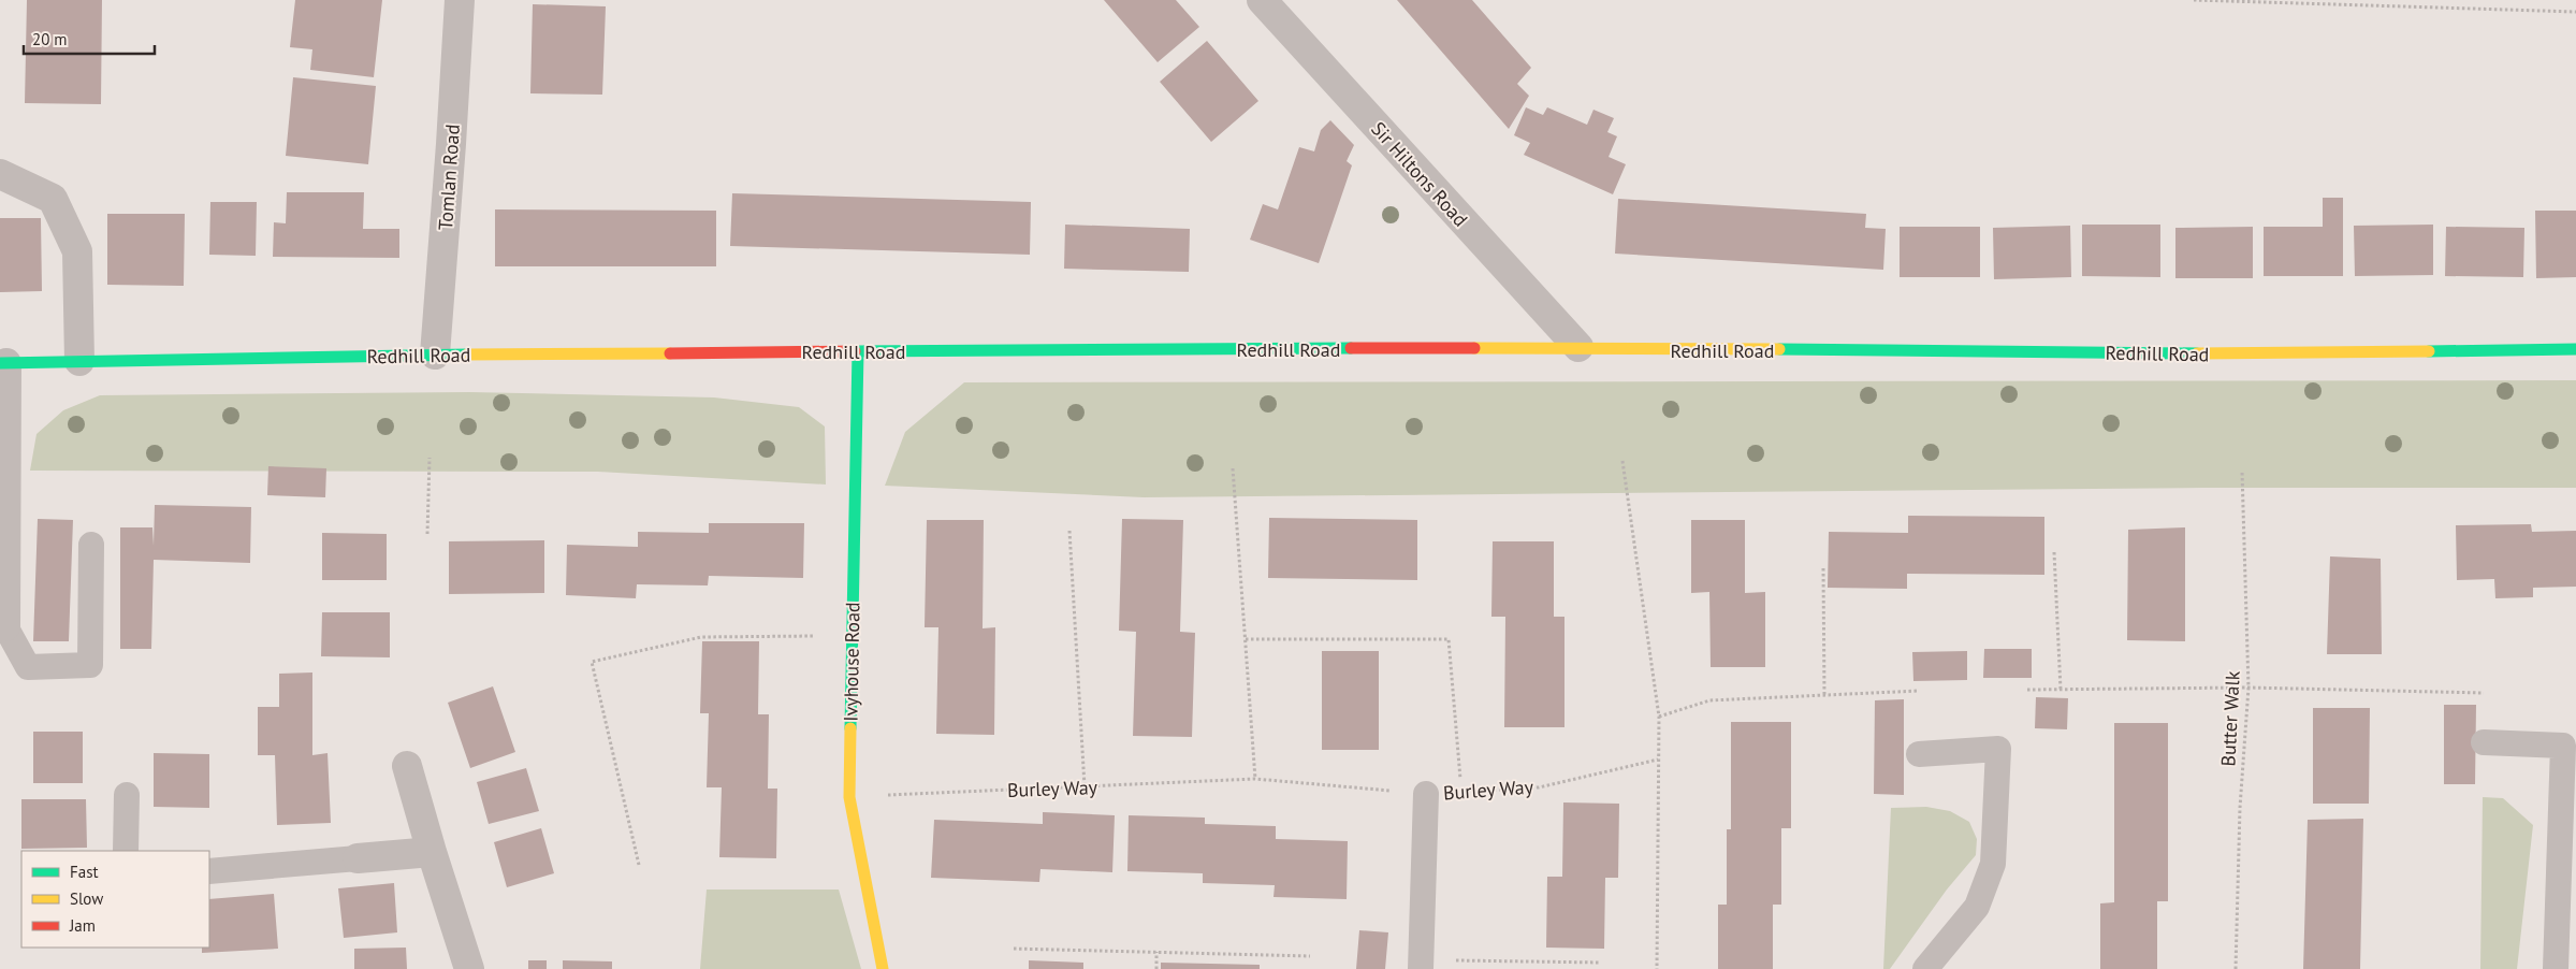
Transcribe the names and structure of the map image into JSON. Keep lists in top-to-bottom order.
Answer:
{
  "streets": {
    "street": [
      "Sir Hiltons Road",
      "Tomlan Road",
      "Redhill Road",
      "Ivyhouse Road"
    ],
    "lane": ["Burley Way"],
    "path": ["Butter Walk"]
  },
  "crossings": [
    ["Sir Hiltons Road", "Redhill Road"],
    ["Tomlan Road", "Redhill Road"],
    ["Redhill Road", "Ivyhouse Road"],
    ["Ivyhouse Road", "Burley Way"]
  ],
  "legend": ["Fast", "Slow", "Jam"],
  "scale_bar": "20 m"
}
